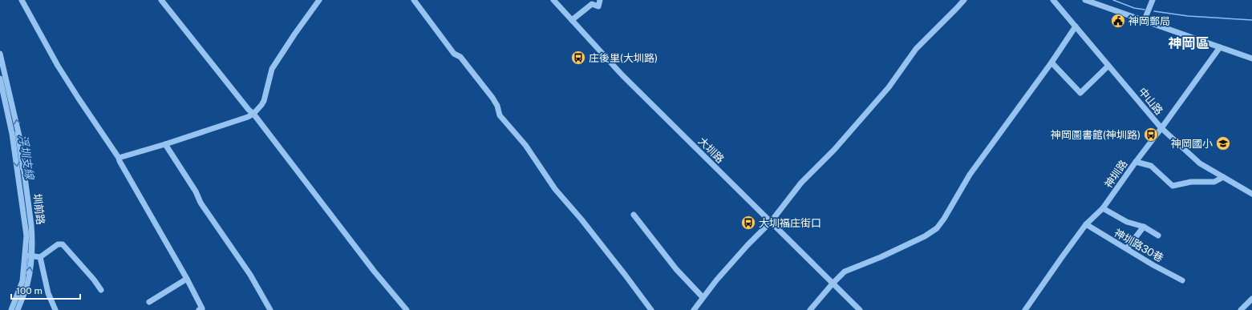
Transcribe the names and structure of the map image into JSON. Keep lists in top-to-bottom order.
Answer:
{
  "streets": {
    "street": [
      "中山路",
      "大圳路",
      "神圳路",
      "圳前路",
      "神圳路30巷"
    ]
  },
  "crossings": [
    ["中山路", "神圳路"],
    ["神圳路", "神圳路30巷"]
  ],
  "districts": ["神岡區"],
  "water": ["浮圳支線"],
  "places": {
    "public building": ["神岡郵局"],
    "bus stop": ["庄後里(大圳路)", "神岡圖書館(神圳路)", "大圳福庄街口"],
    "school or university": ["神岡國小"]
  },
  "scale_bar": "100 m"
}
